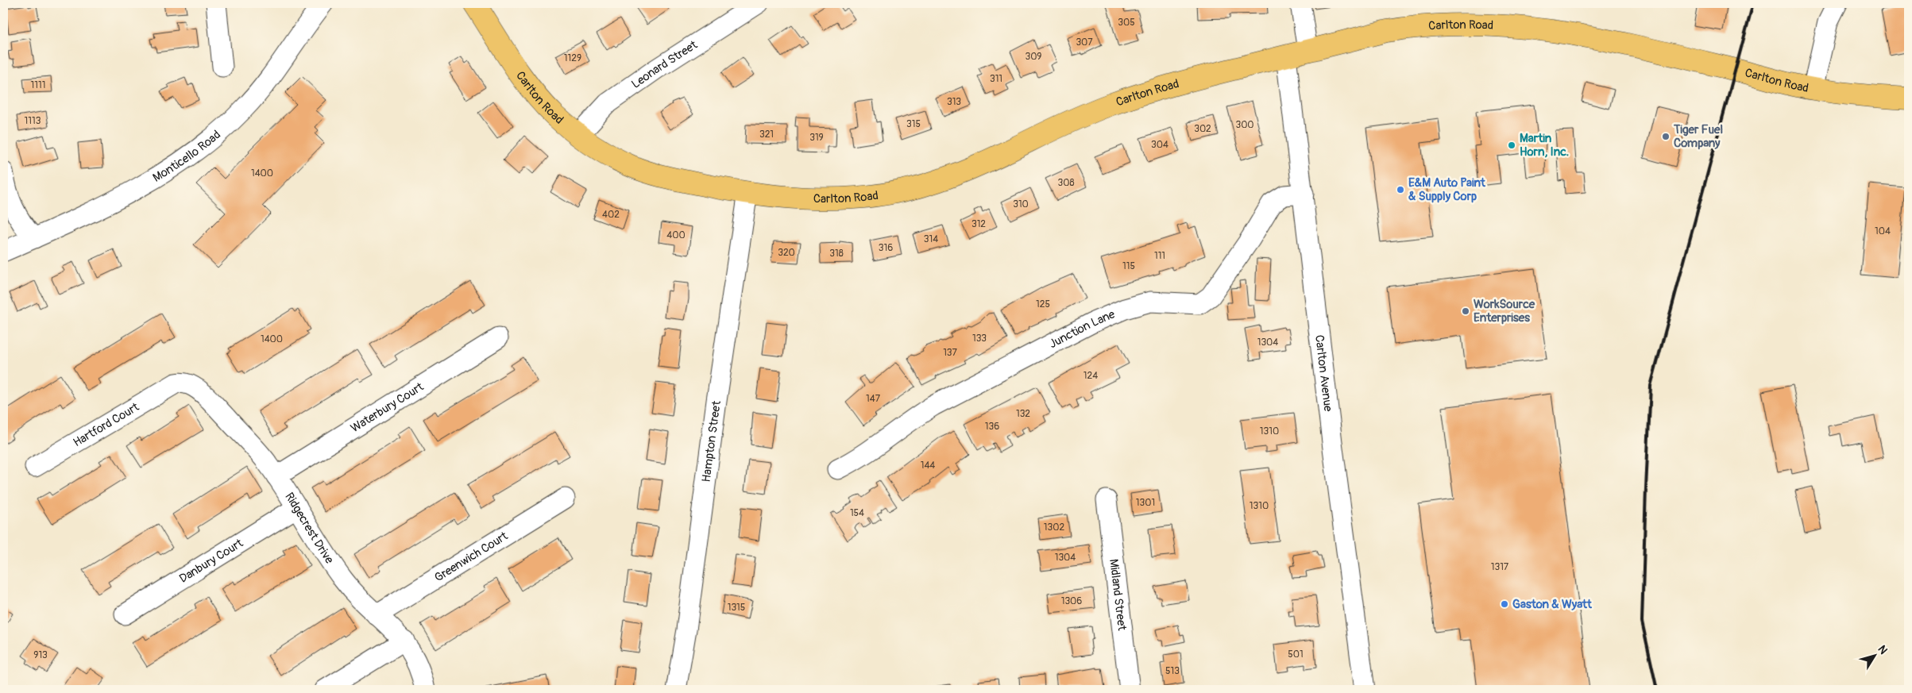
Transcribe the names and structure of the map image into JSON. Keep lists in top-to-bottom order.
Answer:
{
  "streets": {
    "main road": ["Carlton Road"],
    "street": [
      "Leonard Street",
      "Monticello Road",
      "Junction Lane",
      "Carlton Avenue",
      "Waterbury Court",
      "Hartford Court",
      "Hampton Street",
      "Ridgecrest Drive",
      "Greenwich Court",
      "Danbury Court",
      "Midland Street"
    ]
  },
  "crossings": [
    ["Carlton Road", "Leonard Street"],
    ["Carlton Road", "Carlton Avenue"],
    ["Carlton Road", "Hampton Street"],
    ["Junction Lane", "Carlton Avenue"],
    ["Waterbury Court", "Ridgecrest Drive"],
    ["Hartford Court", "Ridgecrest Drive"],
    ["Ridgecrest Drive", "Greenwich Court"],
    ["Ridgecrest Drive", "Danbury Court"]
  ],
  "places": [
    "Tiger Fuel Company",
    "Martin Horn, Inc.",
    "E&M Auto Paint & Supply Corp",
    "WorkSource Enterprises",
    "Gaston & Wyatt"
  ],
  "house_numbers": [
    "305",
    "307",
    "309",
    "1129",
    "311",
    "1111",
    "313",
    "1113",
    "315",
    "300",
    "302",
    "321",
    "319",
    "304",
    "1400",
    "308",
    "310",
    "402",
    "312",
    "104",
    "400",
    "314",
    "316",
    "320",
    "318",
    "111",
    "115",
    "125",
    "133",
    "1400",
    "1304",
    "137",
    "124",
    "147",
    "132",
    "136",
    "1310",
    "144",
    "1301",
    "1310",
    "154",
    "1302",
    "1304",
    "1317",
    "1306",
    "1315",
    "501",
    "913",
    "513"
  ],
  "north": "top right"
}
